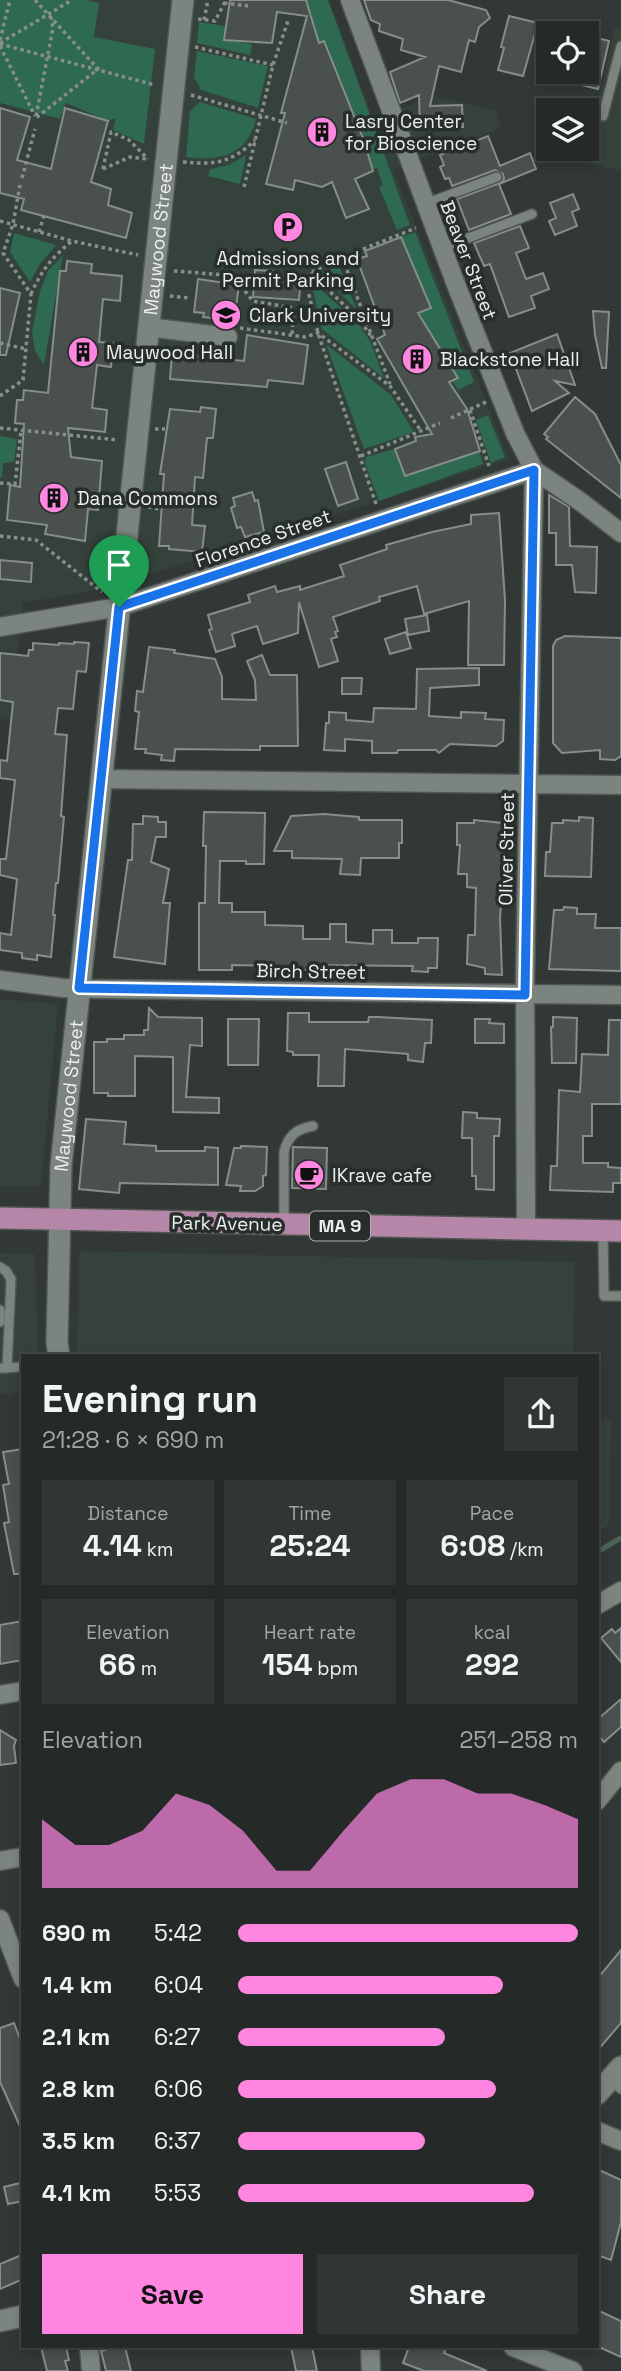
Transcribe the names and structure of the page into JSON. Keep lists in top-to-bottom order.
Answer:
{
  "streets": {
    "highway": ["Park Avenue", "MA 9"],
    "street": [
      "Maywood Street",
      "Beaver Street",
      "Florence Street",
      "Oliver Street",
      "Birch Street"
    ]
  },
  "crossings": [
    ["Maywood Street", "Florence Street"],
    ["Maywood Street", "Birch Street"],
    ["Maywood Street", "Park Avenue"],
    ["Beaver Street", "Florence Street"],
    ["Beaver Street", "Oliver Street"],
    ["Florence Street", "Oliver Street"],
    ["Oliver Street", "Birch Street"],
    ["Oliver Street", "Park Avenue"]
  ],
  "places": {
    "building": [
      "Lasry Center for Bioscience",
      "Maywood Hall",
      "Blackstone Hall",
      "Dana Commons"
    ],
    "parking": ["Admissions and Permit Parking"],
    "school or university": ["Clark University"],
    "cafe": ["IKrave cafe"]
  },
  "page": {
    "heading": ["Evening run", "21:28 · 6 × 690 m"],
    "stats": [
      ["Distance", "4.14 km"],
      ["Time", "25:24"],
      ["Pace", "6:08 /km"],
      ["Elevation", "66 m"],
      ["Heart rate", "154 bpm"],
      ["kcal", "292"]
    ],
    "chart": ["Elevation", "251–258 m"],
    "list": [
      {
        "name": "690 m",
        "note": "5:42"
      },
      {
        "name": "1.4 km",
        "note": "6:04"
      },
      {
        "name": "2.1 km",
        "note": "6:27"
      },
      {
        "name": "2.8 km",
        "note": "6:06"
      },
      {
        "name": "3.5 km",
        "note": "6:37"
      },
      {
        "name": "4.1 km",
        "note": "5:53"
      }
    ],
    "buttons": ["Save", "Share"]
  }
}
